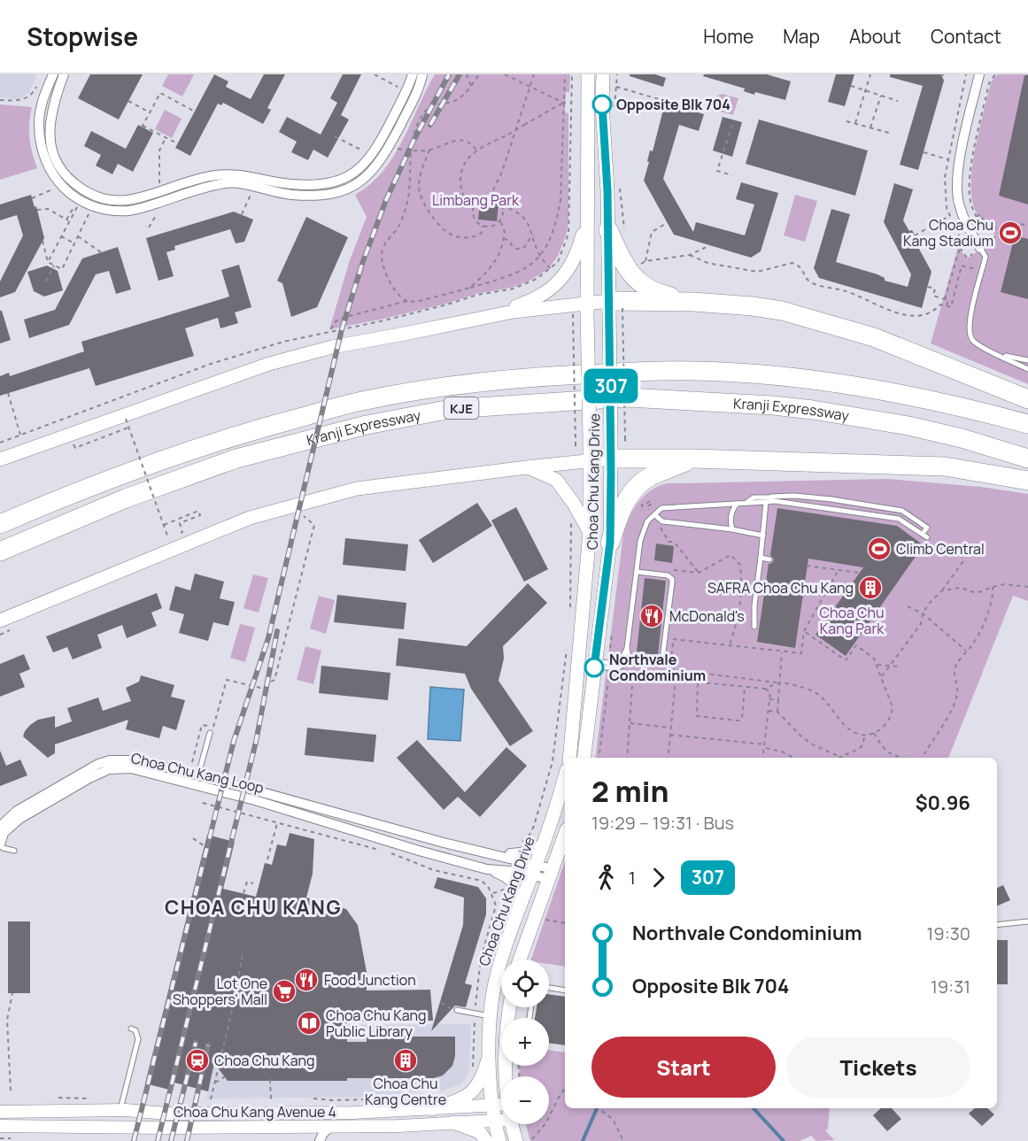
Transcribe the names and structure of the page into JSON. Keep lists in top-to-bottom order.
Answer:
{
  "streets": {
    "highway": ["KJE", "Kranji Expressway"],
    "main road": ["Choa Chu Kang Drive"],
    "street": ["Choa Chu Kang Loop", "Choa Chu Kang Avenue 4"]
  },
  "crossings": [
    ["Choa Chu Kang Drive", "Choa Chu Kang Loop"],
    ["Choa Chu Kang Drive", "Choa Chu Kang Avenue 4"]
  ],
  "districts": ["CHOA CHU KANG"],
  "parks": ["Limbang Park", "Choa Chu Kang Park"],
  "places": {
    "other": ["Opposite Blk 704", "Northvale Condominium"],
    "sports": ["Choa Chu Kang Stadium", "Climb Central"],
    "building": ["SAFRA Choa Chu Kang", "Choa Chu Kang Centre"],
    "restaurant": ["McDonald's", "Food Junction"],
    "supermarket": ["Lot One Shoppers' Mall"],
    "library": ["Choa Chu Kang Public Library"],
    "station": ["Choa Chu Kang"]
  },
  "lines": ["bus line 307"],
  "page": {
    "header": "Stopwise",
    "nav": [
      "Home",
      "Map",
      "About",
      "Contact"
    ],
    "on_map": "307",
    "heading": ["2 min", "19:29 – 19:31 · Bus", "$0.96"],
    "legs": ["1", "307"],
    "list": [
      {
        "name": "Northvale Condominium",
        "value": "19:30"
      },
      {
        "name": "Opposite Blk 704",
        "value": "19:31"
      }
    ],
    "map_buttons": ["+", "−"],
    "buttons": ["Start", "Tickets"]
  }
}
